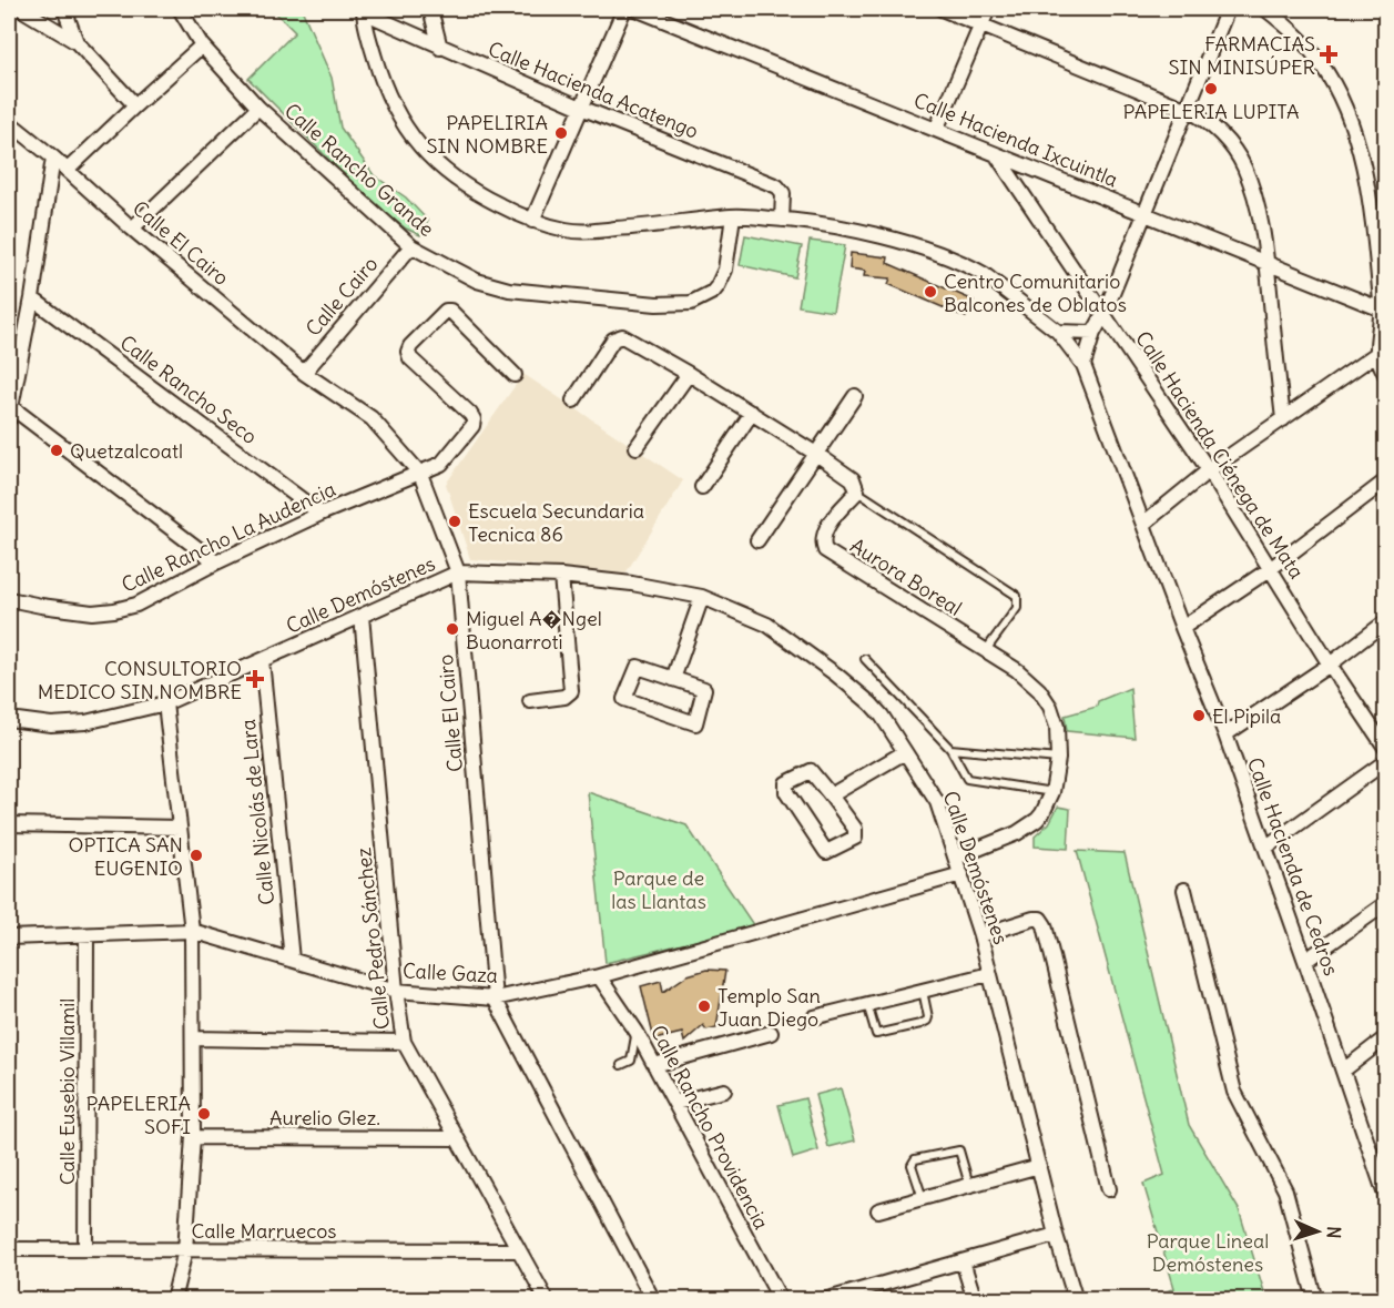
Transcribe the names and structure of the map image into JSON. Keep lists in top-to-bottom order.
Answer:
{
  "streets": {
    "street": [
      "Calle Hacienda Acatengo",
      "Calle Hacienda Ixcuintla",
      "Calle Rancho Grande",
      "Calle El Cairo",
      "Calle Cairo",
      "Calle Rancho Seco",
      "Calle Hacienda Ciénega de Mata",
      "Calle Rancho La Audencia",
      "Aurora Boreal",
      "Calle Demóstenes",
      "Calle Nicolás de Lara",
      "Calle Hacienda de Cedros",
      "Calle Pedro Sánchez",
      "Calle Gaza",
      "Calle Eusebio Villamil",
      "Aurelio Glez.",
      "Calle Rancho Providencia",
      "Calle Marruecos"
    ]
  },
  "crossings": [
    ["Calle Hacienda Acatengo", "Calle Hacienda de Cedros"],
    ["Calle Hacienda Ixcuintla", "Calle Hacienda Ciénega de Mata"],
    ["Calle Rancho Grande", "Calle Cairo"],
    ["Calle Rancho Grande", "Calle Hacienda de Cedros"],
    ["Calle El Cairo", "Calle Cairo"],
    ["Calle El Cairo", "Calle Rancho La Audencia"],
    ["Calle El Cairo", "Calle Demóstenes"],
    ["Calle El Cairo", "Calle Gaza"],
    ["Calle Rancho Seco", "Calle Rancho La Audencia"],
    ["Aurora Boreal", "Calle Demóstenes"],
    ["Calle Demóstenes", "Calle Nicolás de Lara"],
    ["Calle Demóstenes", "Calle Pedro Sánchez"],
    ["Calle Demóstenes", "Calle Gaza"],
    ["Calle Nicolás de Lara", "Calle Gaza"],
    ["Calle Pedro Sánchez", "Calle Gaza"],
    ["Calle Pedro Sánchez", "Aurelio Glez."],
    ["Calle Pedro Sánchez", "Calle Marruecos"],
    ["Calle Gaza", "Calle Eusebio Villamil"],
    ["Calle Gaza", "Calle Rancho Providencia"],
    ["Calle Eusebio Villamil", "Calle Marruecos"]
  ],
  "parks": ["Parque de las Llantas", "Parque Lineal Demóstenes"],
  "places": {
    "health": ["FARMACIAS SIN MINISÚPER", "CONSULTORIO MEDICO SIN NOMBRE"],
    "other": [
      "PAPELERIA LUPITA",
      "PAPELIRIA SIN NOMBRE",
      "Centro Comunitario Balcones de Oblatos",
      "Quetzalcoatl",
      "Escuela Secundaria Tecnica 86",
      "Miguel A�Ngel Buonarroti",
      "El Pipila",
      "OPTICA SAN EUGENIO",
      "Templo San Juan Diego",
      "PAPELERIA SOFI"
    ]
  },
  "north": "right"
}
